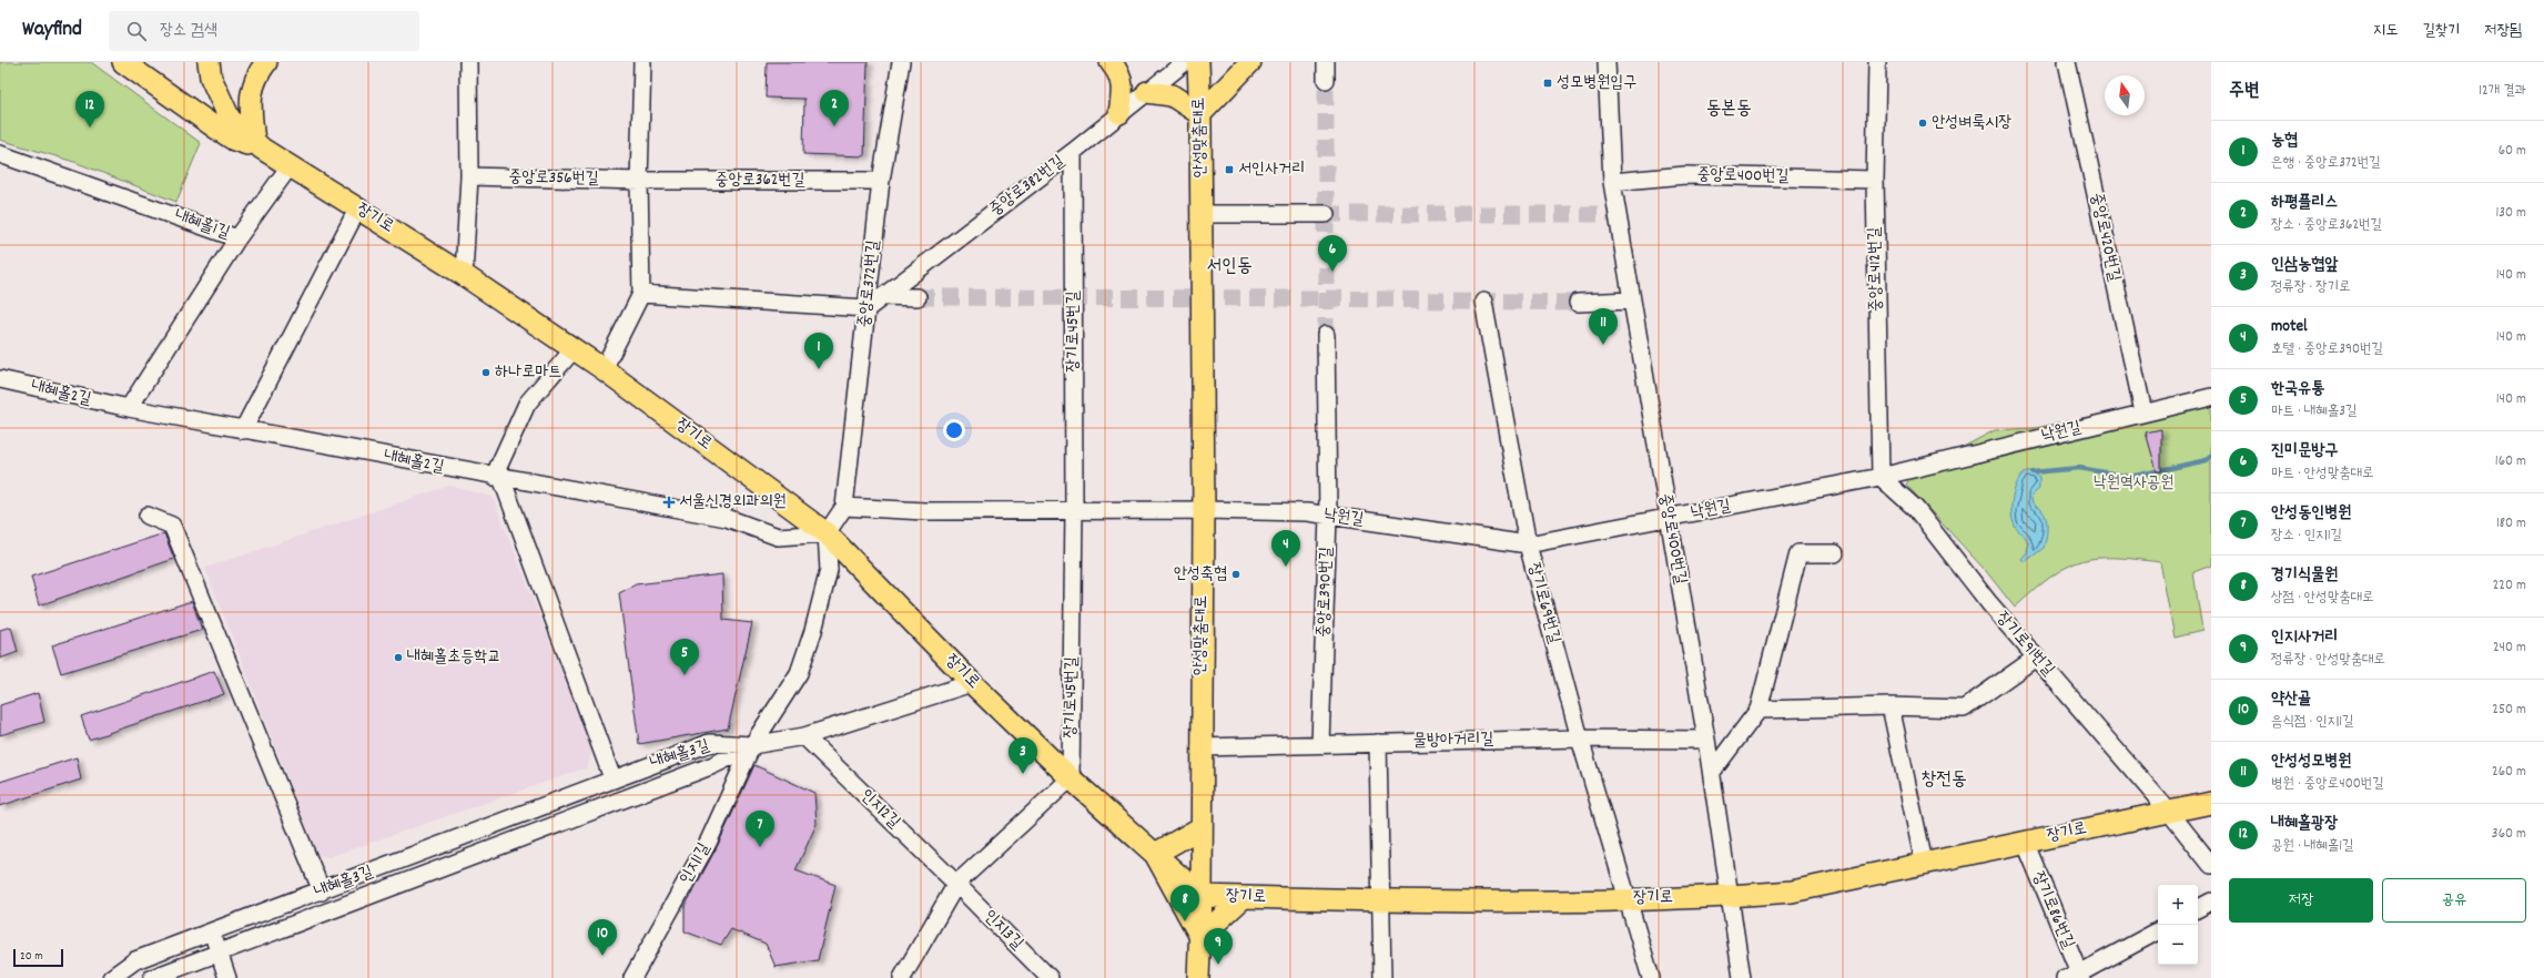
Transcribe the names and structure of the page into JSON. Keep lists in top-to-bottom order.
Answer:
{
  "streets": {
    "main road": ["안성맞춤대로", "장기로"],
    "street": [
      "중앙로400번길",
      "중앙로356번길",
      "중앙로362번길",
      "중앙로382번길",
      "내혜홀1길",
      "중앙로420번길",
      "중앙로412번길",
      "중앙로372번길",
      "장기로45번길",
      "내혜홀2길",
      "낙원길",
      "중앙로390번길",
      "장기로69번길",
      "장기로91번길",
      "물방아거리길",
      "내혜홀3길",
      "인지2길",
      "인지1길",
      "장기로86번길",
      "인지3길"
    ]
  },
  "crossings": [
    ["안성맞춤대로", "장기로"],
    ["안성맞춤대로", "낙원길"],
    ["안성맞춤대로", "물방아거리길"],
    ["중앙로400번길", "장기로"],
    ["중앙로400번길", "중앙로412번길"],
    ["중앙로400번길", "낙원길"],
    ["중앙로400번길", "물방아거리길"],
    ["중앙로356번길", "중앙로362번길"],
    ["중앙로362번길", "중앙로372번길"],
    ["중앙로382번길", "중앙로372번길"],
    ["중앙로382번길", "장기로45번길"],
    ["장기로", "중앙로372번길"],
    ["장기로", "장기로45번길"],
    ["장기로", "내혜홀2길"],
    ["장기로", "장기로69번길"],
    ["장기로", "장기로91번길"],
    ["장기로", "인지1길"],
    ["장기로", "장기로86번길"],
    ["내혜홀1길", "내혜홀2길"],
    ["중앙로420번길", "낙원길"],
    ["중앙로412번길", "낙원길"],
    ["중앙로412번길", "장기로91번길"],
    ["중앙로372번길", "내혜홀2길"],
    ["중앙로372번길", "인지1길"],
    ["내혜홀2길", "인지1길"],
    ["낙원길", "중앙로390번길"],
    ["낙원길", "장기로69번길"],
    ["낙원길", "장기로91번길"],
    ["중앙로390번길", "물방아거리길"],
    ["장기로69번길", "물방아거리길"],
    ["내혜홀3길", "인지1길"],
    ["인지2길", "인지3길"]
  ],
  "districts": ["동본동", "서인동", "창전동"],
  "parks": ["낙원역사공원"],
  "places": {
    "transit": ["성모병원입구", "서인사거리"],
    "other": [
      "안성벼룩시장",
      "하나로마트",
      "안성축협",
      "내혜홀초등학교"
    ],
    "health": ["서울신경외과의원"]
  },
  "scale_bar": "20 m",
  "north": "top",
  "page": {
    "header": "Wayfind",
    "search": "장소 검색",
    "nav": ["지도", "길찾기", "저장됨"],
    "heading": ["주변", "12개 결과"],
    "pins": [
      "2",
      "12",
      "6",
      "11",
      "1",
      "4",
      "5",
      "3",
      "7",
      "8",
      "10",
      "9"
    ],
    "list": [
      {
        "mark": "1",
        "name": "농협",
        "note": "은행 · 중앙로372번길",
        "value": "60 m"
      },
      {
        "mark": "2",
        "name": "하평플리스",
        "note": "장소 · 중앙로362번길",
        "value": "130 m"
      },
      {
        "mark": "3",
        "name": "인삼농협앞",
        "note": "정류장 · 장기로",
        "value": "140 m"
      },
      {
        "mark": "4",
        "name": "motel",
        "note": "호텔 · 중앙로390번길",
        "value": "140 m"
      },
      {
        "mark": "5",
        "name": "한국유통",
        "note": "마트 · 내혜홀3길",
        "value": "140 m"
      },
      {
        "mark": "6",
        "name": "진미문방구",
        "note": "마트 · 안성맞춤대로",
        "value": "160 m"
      },
      {
        "mark": "7",
        "name": "안성동인병원",
        "note": "장소 · 인지1길",
        "value": "180 m"
      },
      {
        "mark": "8",
        "name": "경기식물원",
        "note": "상점 · 안성맞춤대로",
        "value": "220 m"
      },
      {
        "mark": "9",
        "name": "인지사거리",
        "note": "정류장 · 안성맞춤대로",
        "value": "240 m"
      },
      {
        "mark": "10",
        "name": "약산골",
        "note": "음식점 · 인지1길",
        "value": "250 m"
      },
      {
        "mark": "11",
        "name": "안성성모병원",
        "note": "병원 · 중앙로400번길",
        "value": "260 m"
      },
      {
        "mark": "12",
        "name": "내혜홀광장",
        "note": "공원 · 내혜홀1길",
        "value": "360 m"
      }
    ],
    "buttons": ["저장", "공유"],
    "map_buttons": ["+", "−"],
    "scale": "20 m"
  }
}
